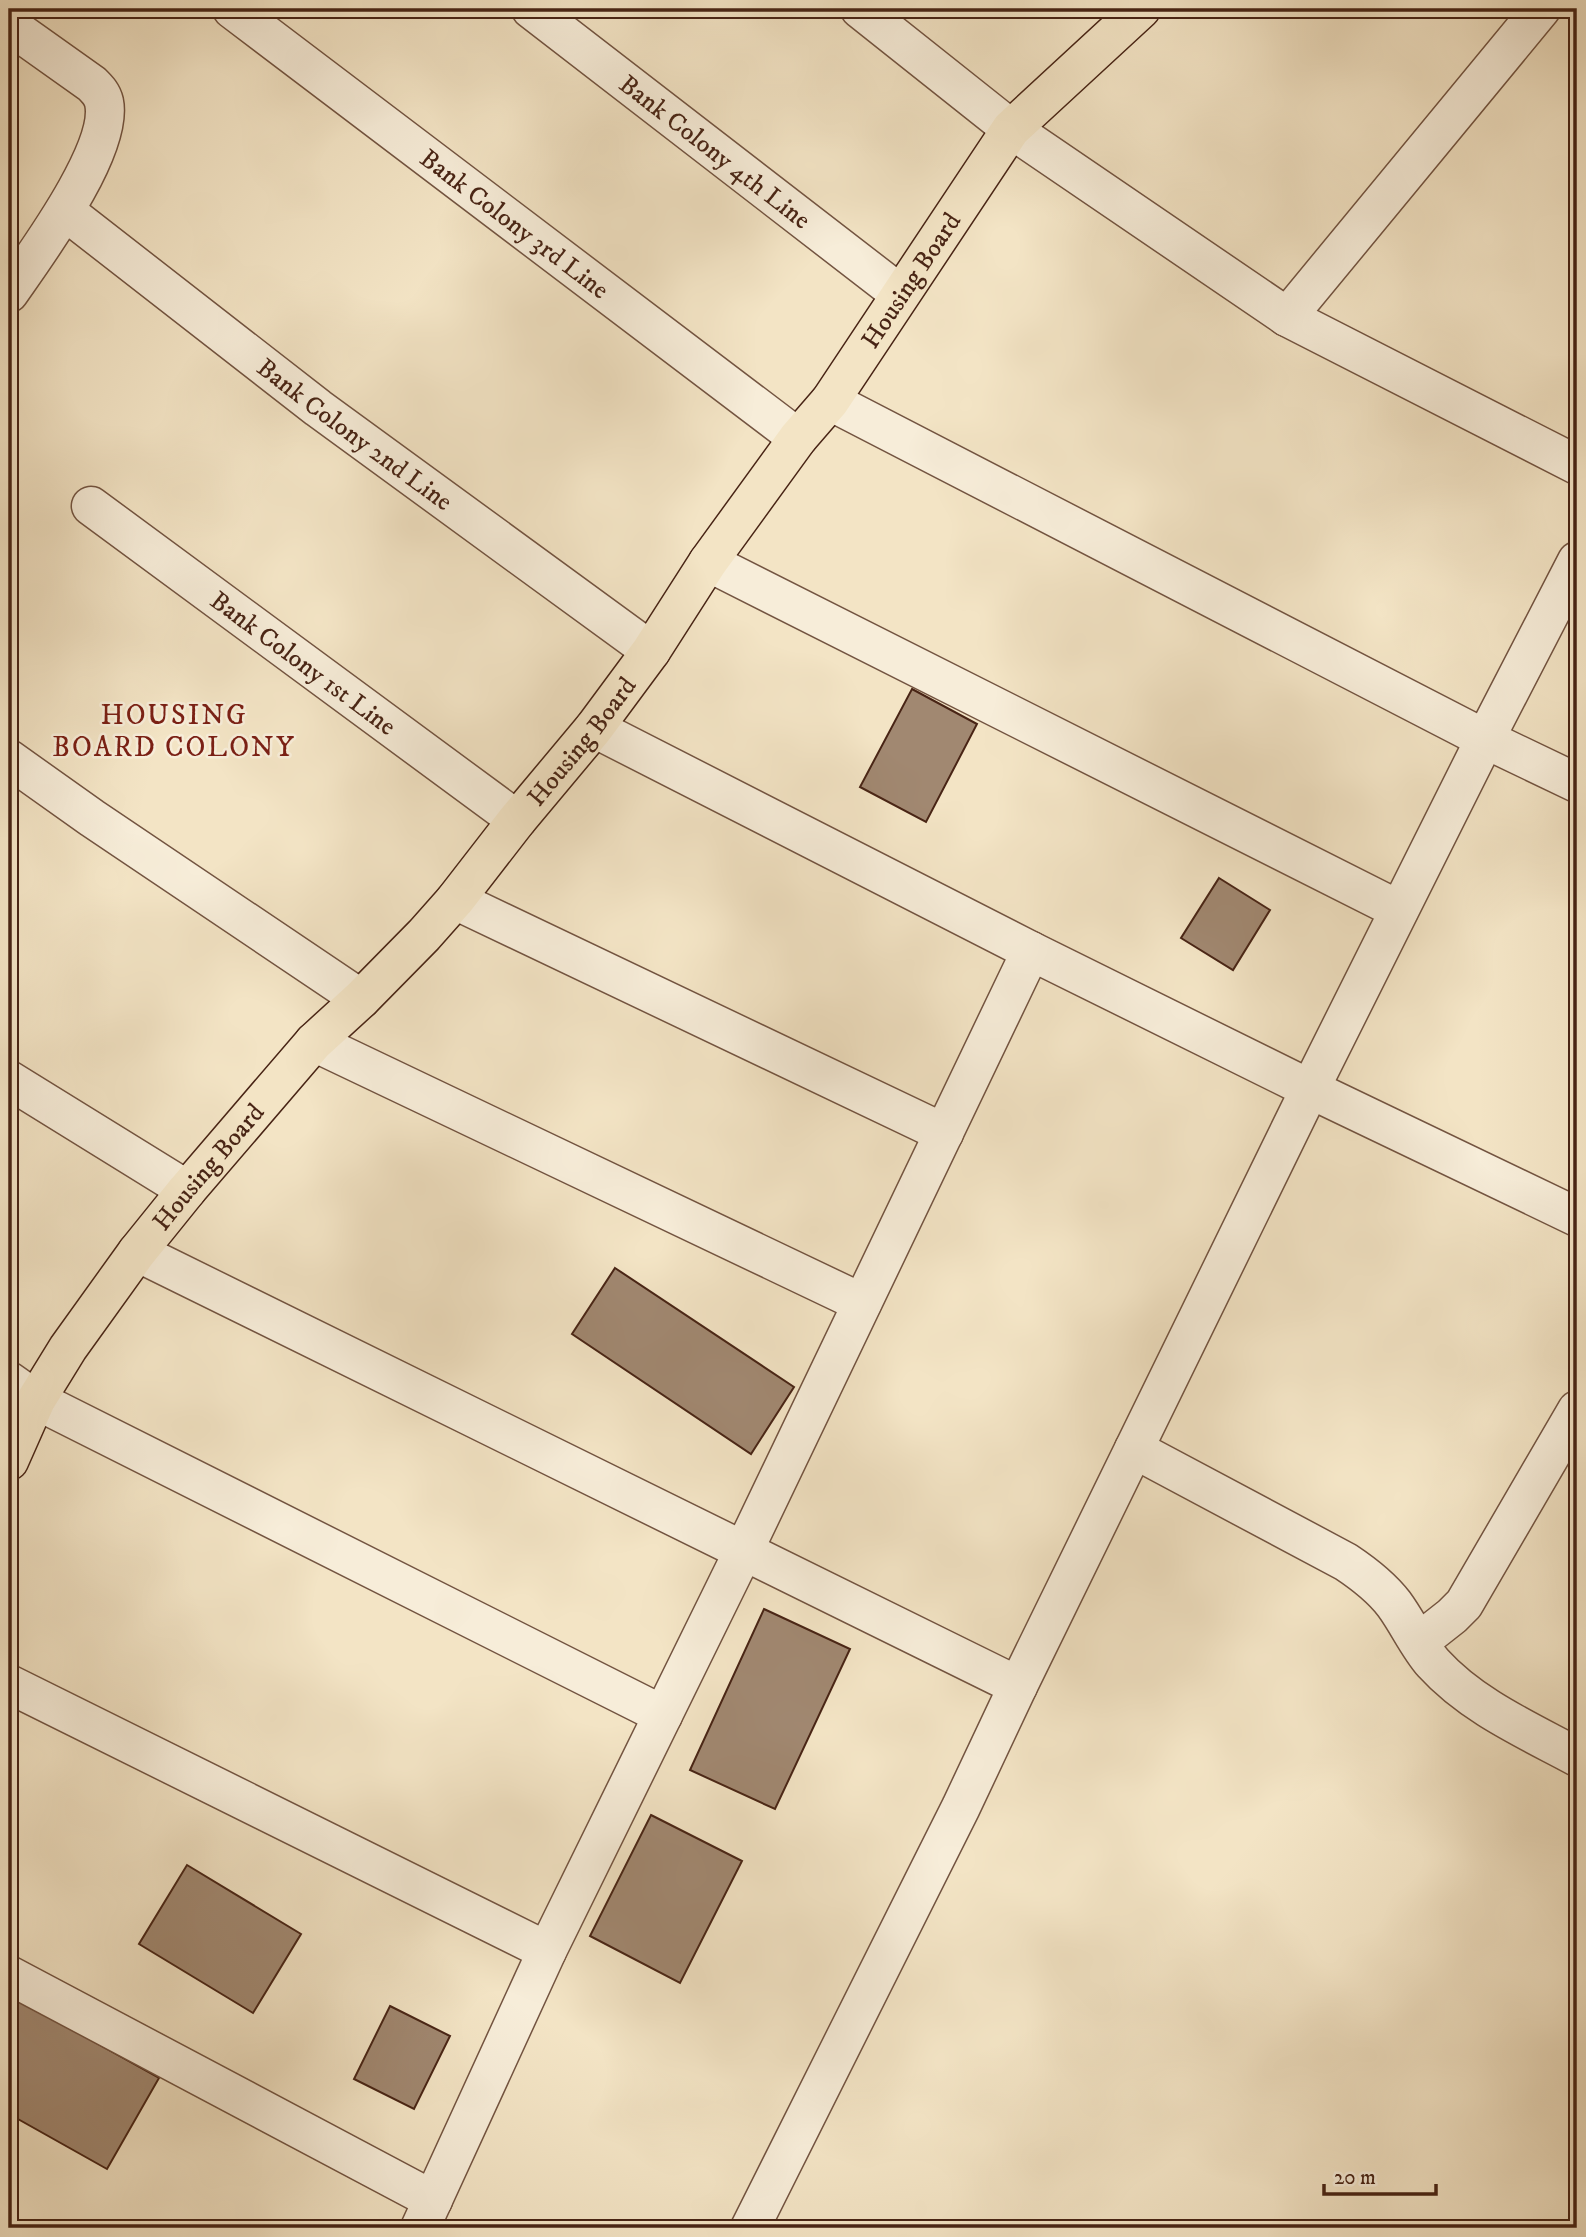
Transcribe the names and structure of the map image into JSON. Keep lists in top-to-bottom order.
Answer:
{
  "streets": {
    "main road": ["Housing Board"],
    "street": [
      "Bank Colony 4th Line",
      "Bank Colony 3rd Line",
      "Bank Colony 2nd Line",
      "Bank Colony 1st Line"
    ]
  },
  "crossings": [
    ["Bank Colony 4th Line", "Housing Board"],
    ["Bank Colony 3rd Line", "Housing Board"],
    ["Housing Board", "Bank Colony 2nd Line"],
    ["Housing Board", "Bank Colony 1st Line"]
  ],
  "districts": ["HOUSING BOARD COLONY"],
  "scale_bar": "20 m"
}
